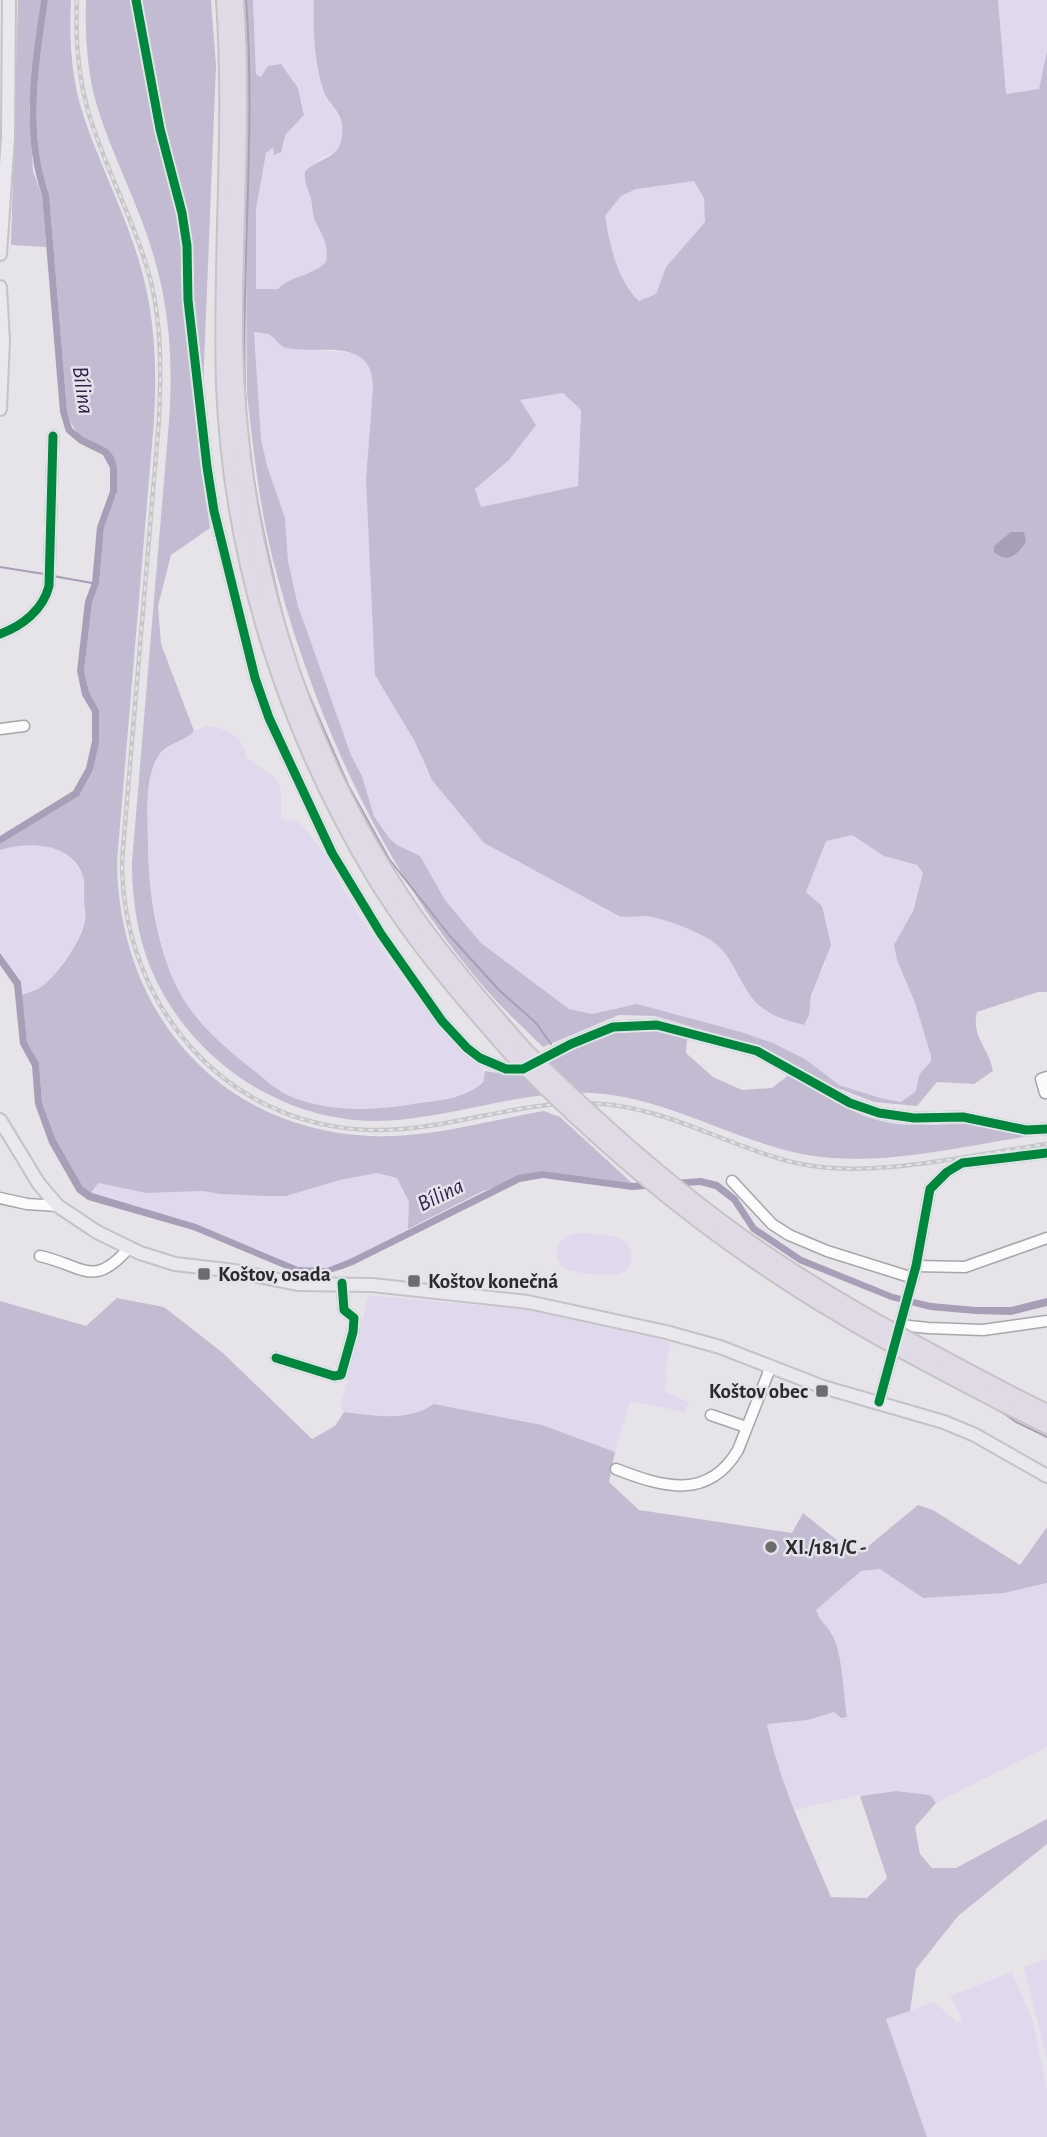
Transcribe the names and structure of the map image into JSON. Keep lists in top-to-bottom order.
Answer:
{
  "water": ["Bílina"],
  "places": {
    "transit": ["Koštov, osada", "Koštov konečná", "Koštov obec"],
    "other": ["XI./181/C -"]
  }
}
